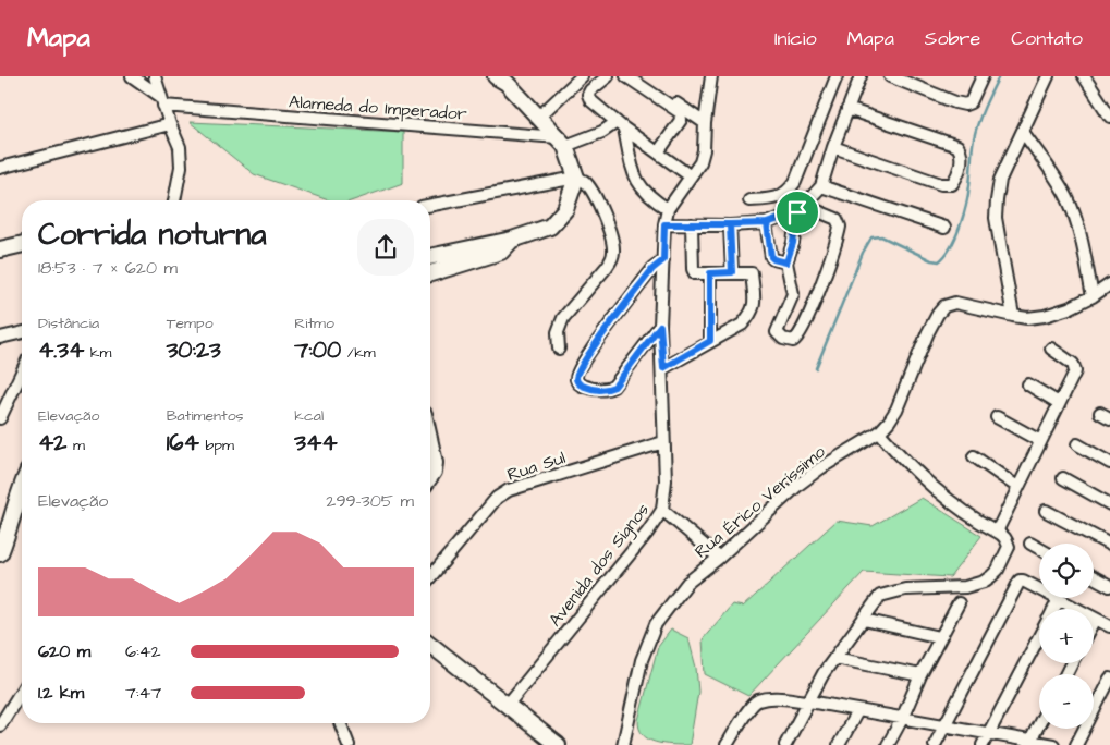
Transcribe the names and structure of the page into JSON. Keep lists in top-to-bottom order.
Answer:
{
  "streets": {
    "street": [
      "Alameda do Imperador",
      "Rua Sul",
      "Rua Érico Veríssimo",
      "Avenida dos Signos"
    ]
  },
  "crossings": [
    ["Rua Sul", "Avenida dos Signos"]
  ],
  "page": {
    "header": "Mapa",
    "nav": [
      "Início",
      "Mapa",
      "Sobre",
      "Contato"
    ],
    "heading": ["Corrida noturna", "18:53 · 7 × 620 m"],
    "stats": [
      ["Distância", "4.34 km"],
      ["Tempo", "30:23"],
      ["Ritmo", "7:00 /km"],
      ["Elevação", "42 m"],
      ["Batimentos", "164 bpm"],
      ["kcal", "344"]
    ],
    "chart": ["Elevação", "299–305 m"],
    "map_buttons": ["+", "−"],
    "list": [
      {
        "name": "620 m",
        "note": "6:42"
      },
      {
        "name": "1.2 km",
        "note": "7:47"
      }
    ]
  }
}
